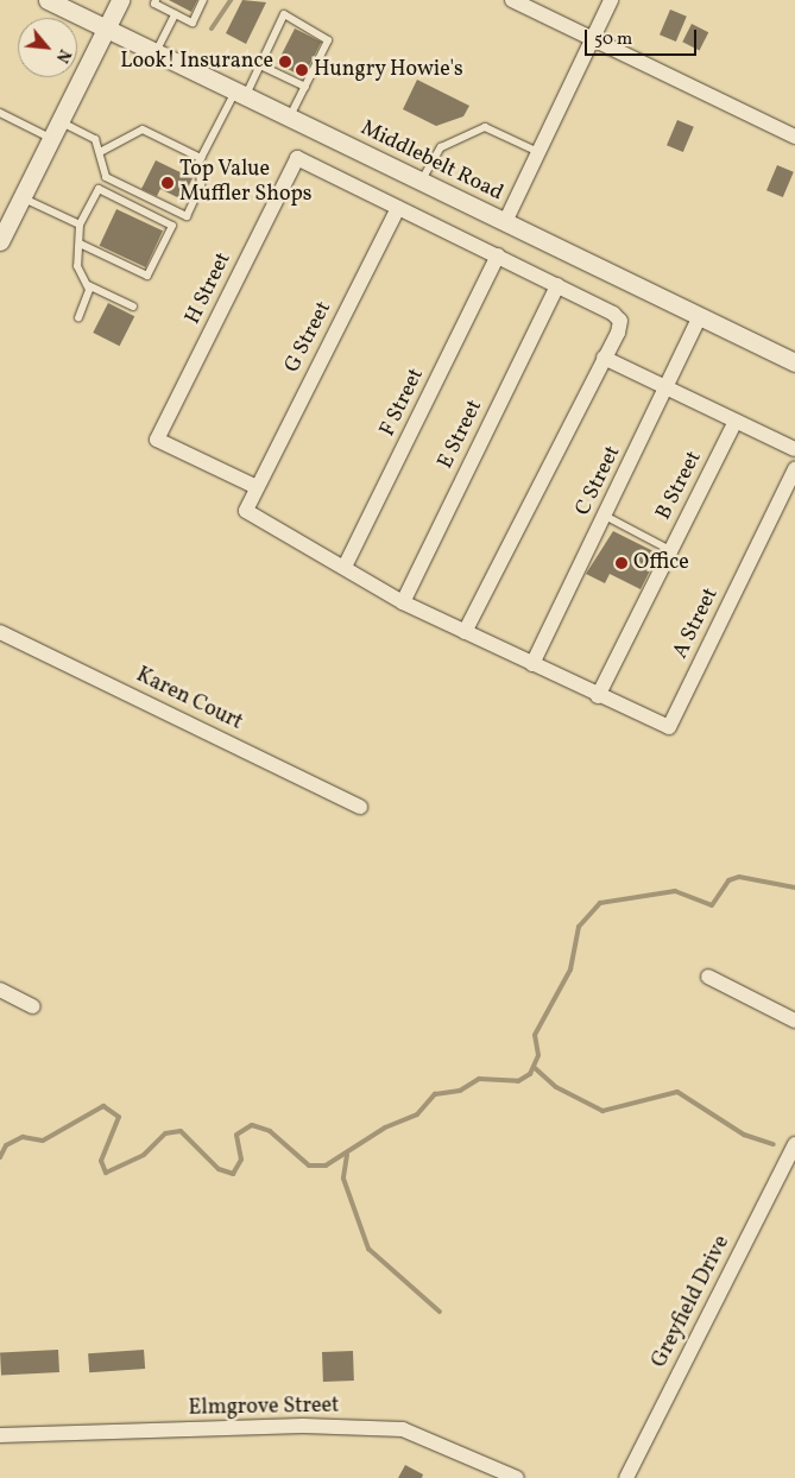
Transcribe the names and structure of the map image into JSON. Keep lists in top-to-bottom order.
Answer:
{
  "streets": {
    "street": [
      "Middlebelt Road",
      "H Street",
      "G Street",
      "F Street",
      "E Street",
      "C Street",
      "B Street",
      "A Street",
      "Karen Court",
      "Greyfield Drive",
      "Elmgrove Street"
    ]
  },
  "crossings": [
    ["Middlebelt Road", "C Street"],
    ["H Street", "G Street"],
    ["G Street", "F Street"],
    ["B Street", "A Street"]
  ],
  "places": [
    "Look! Insurance",
    "Hungry Howie's",
    "Top Value Muffler Shops",
    "Office"
  ],
  "scale_bar": "50 m",
  "north": "bottom right"
}
